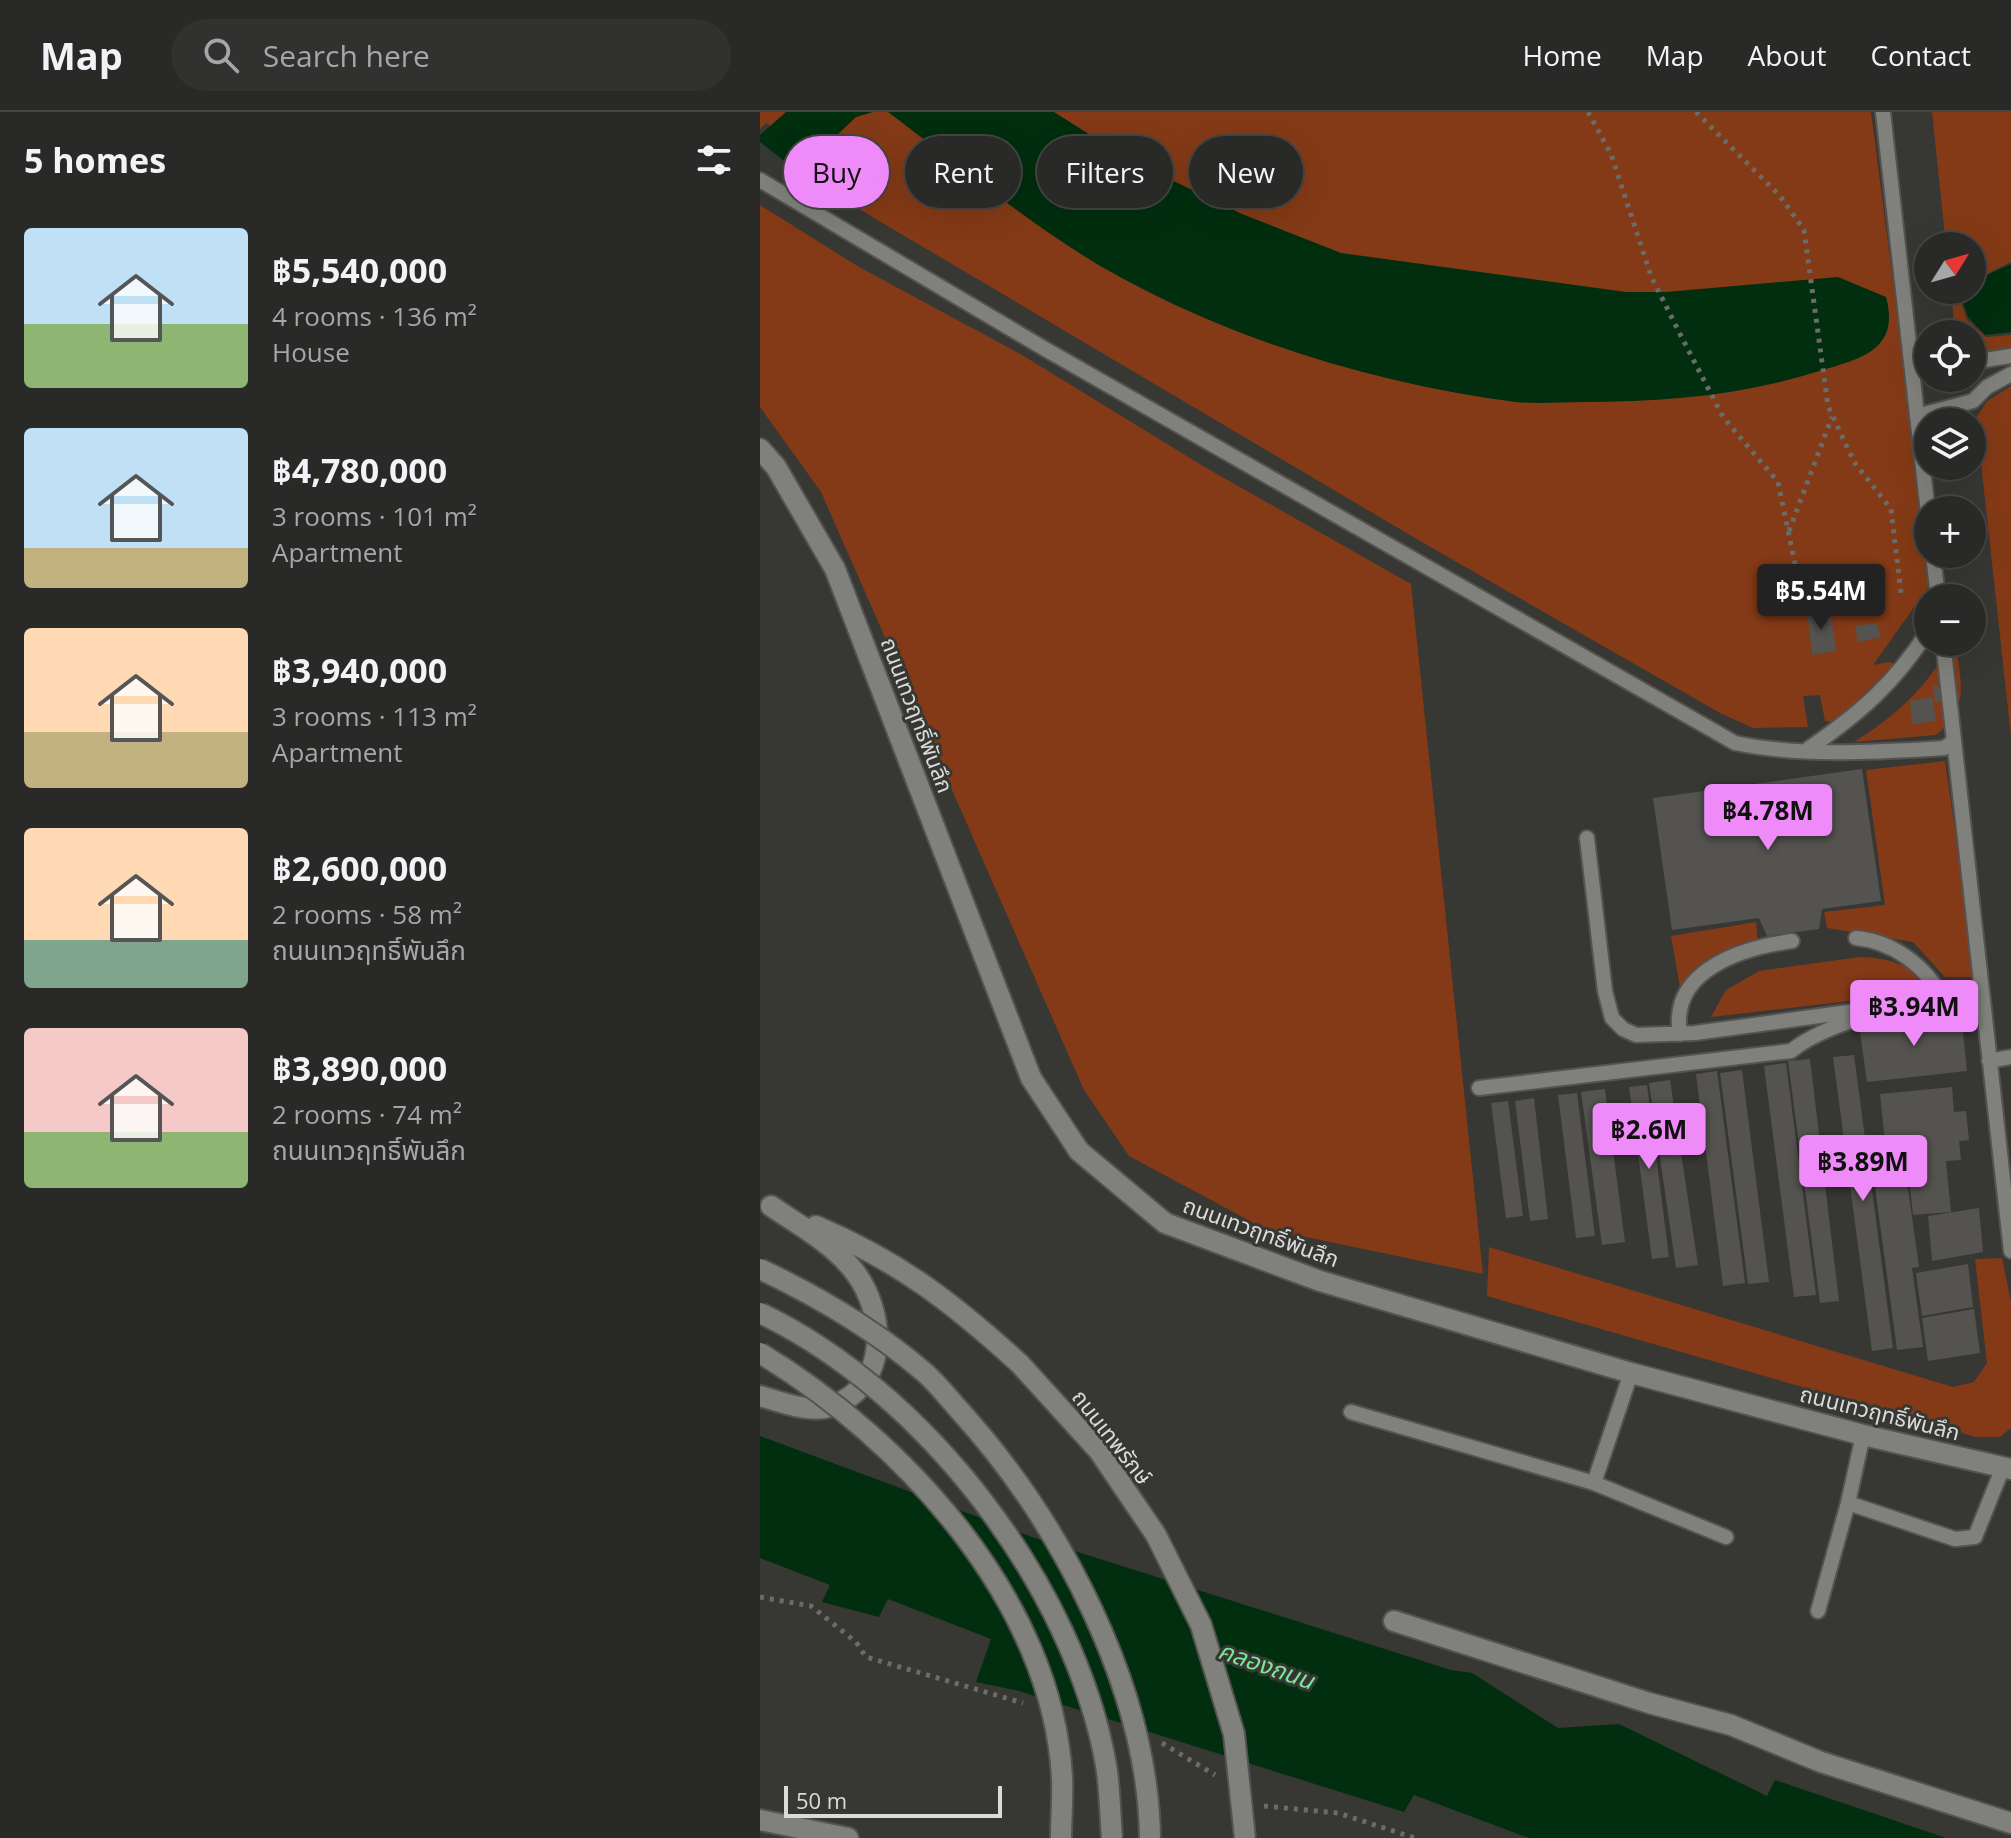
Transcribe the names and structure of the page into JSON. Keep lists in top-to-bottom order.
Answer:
{
  "streets": {
    "main road": ["ถนนเทวฤทธิ์พันลึก", "ถนนเทพรักษ์"]
  },
  "water": ["คลองถนน"],
  "scale_bar": "50 m",
  "north": "top right",
  "page": {
    "header": "Map",
    "search": "Search here",
    "nav": [
      "Home",
      "Map",
      "About",
      "Contact"
    ],
    "heading": "5 homes",
    "chip": [
      "Buy",
      "Rent",
      "Filters",
      "New"
    ],
    "list": [
      {
        "name": "฿5,540,000",
        "note": "4 rooms · 136 m² · House"
      },
      {
        "name": "฿4,780,000",
        "note": "3 rooms · 101 m² · Apartment"
      },
      {
        "name": "฿3,940,000",
        "note": "3 rooms · 113 m² · Apartment"
      },
      {
        "name": "฿2,600,000",
        "note": "2 rooms · 58 m² · ถนนเทวฤทธิ์พันลึก"
      },
      {
        "name": "฿3,890,000",
        "note": "2 rooms · 74 m² · ถนนเทวฤทธิ์พันลึก"
      }
    ],
    "map_buttons": ["+", "−"],
    "price": [
      "฿5.54M",
      "฿4.78M",
      "฿3.94M",
      "฿2.6M",
      "฿3.89M"
    ],
    "scale": "50 m"
  }
}
